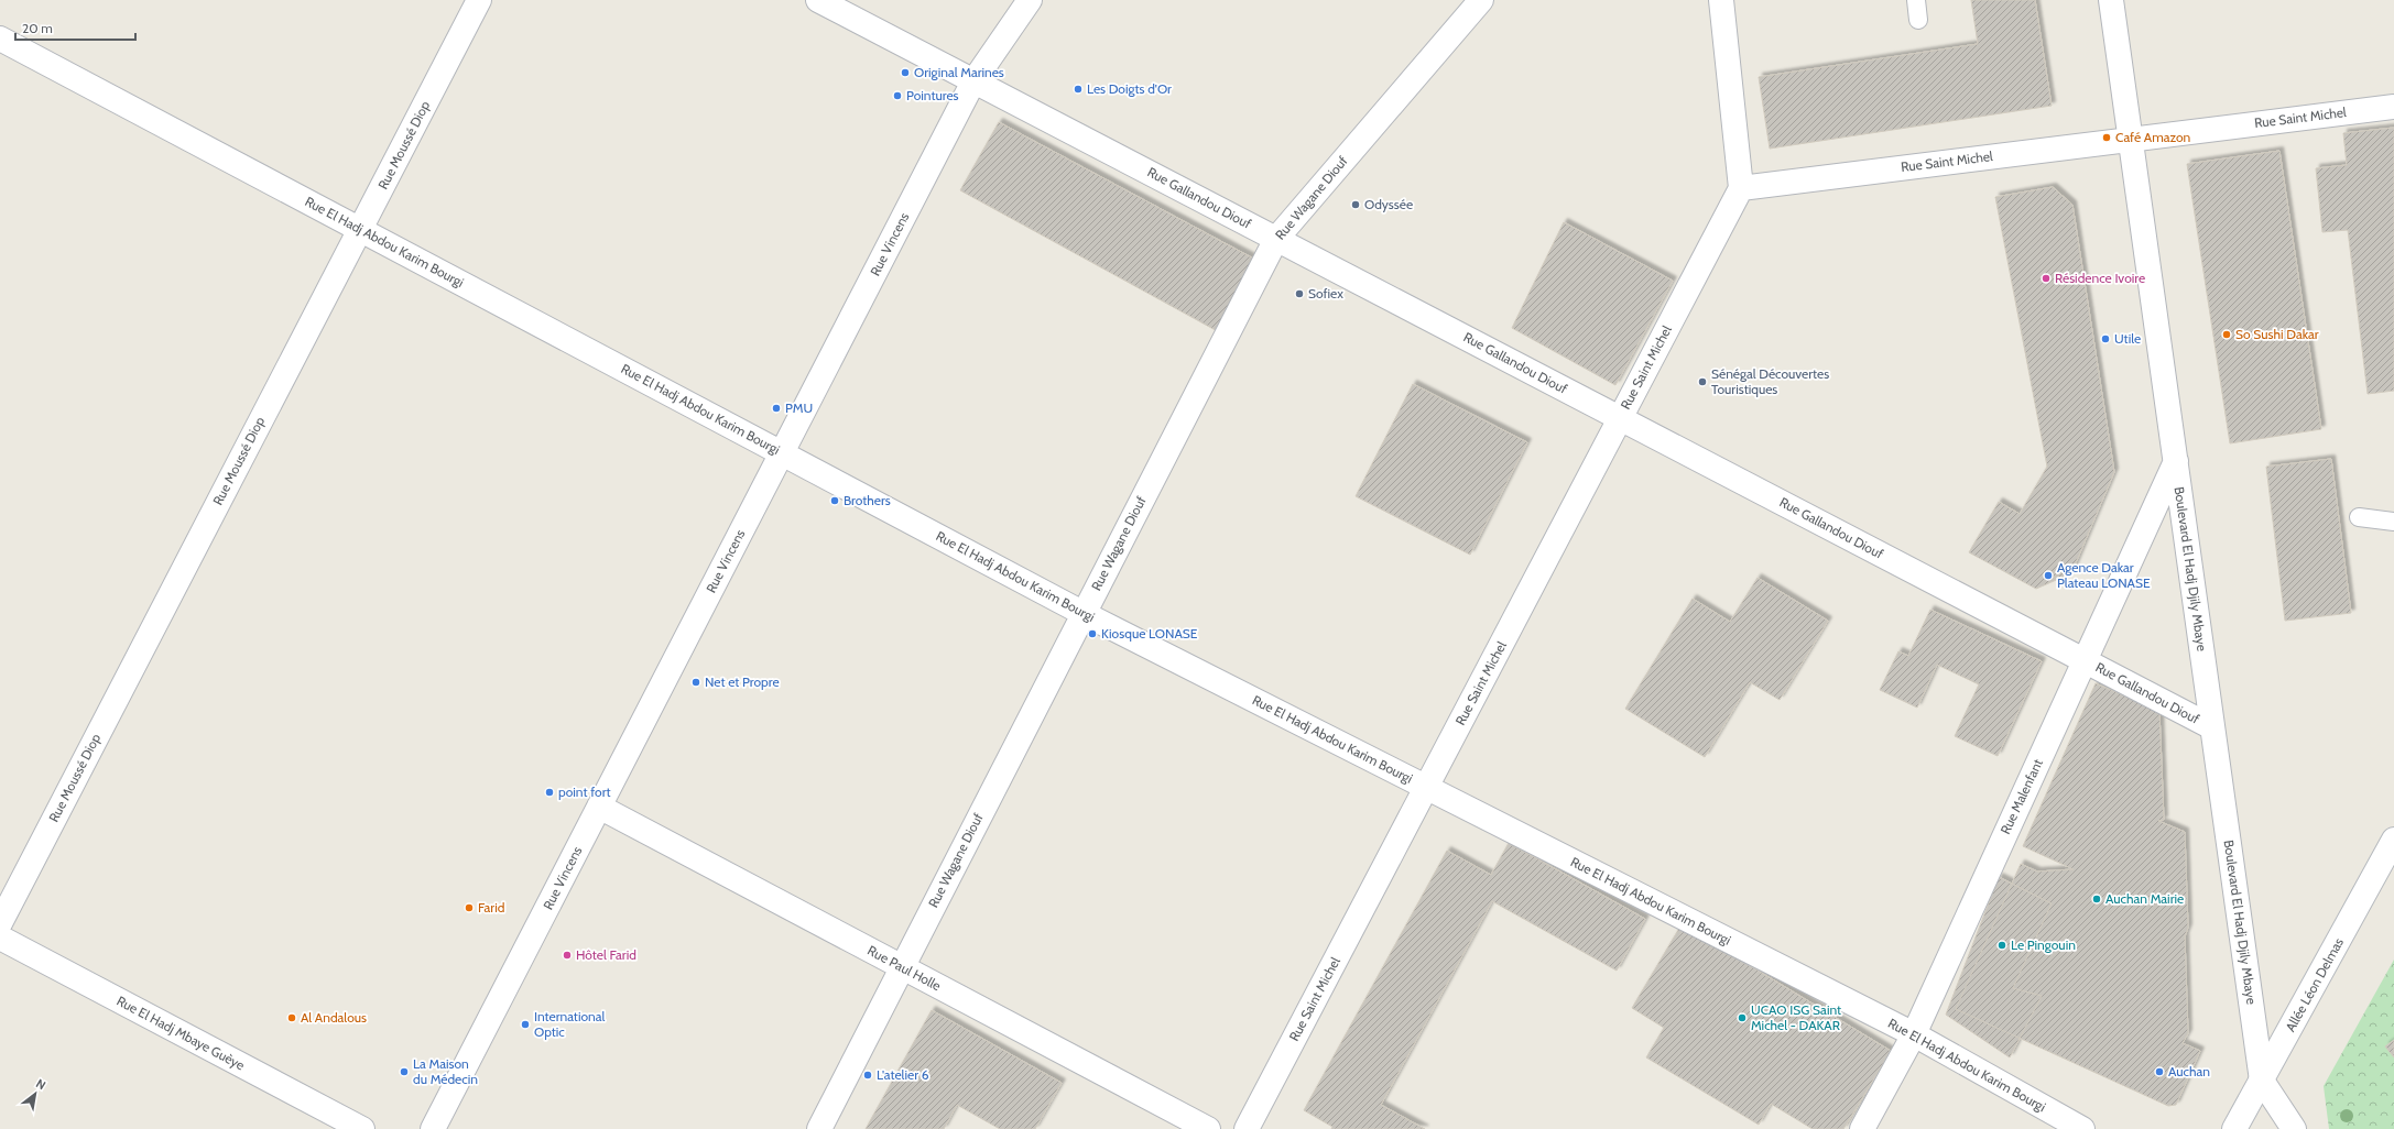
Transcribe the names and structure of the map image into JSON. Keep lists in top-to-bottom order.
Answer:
{
  "streets": {
    "street": [
      "Rue Saint Michel",
      "Rue Moussé Diop",
      "Rue Gallandou Diouf",
      "Rue Wagane Diouf",
      "Rue El Hadj Abdou Karim Bourgi",
      "Rue Vincens",
      "Boulevard El Hadj Djily Mbaye",
      "Rue Malenfant",
      "Rue Paul Holle",
      "Allée Léon Delmas",
      "Rue El Hadj Mbaye Guèye"
    ]
  },
  "crossings": [
    ["Rue Saint Michel", "Rue Gallandou Diouf"],
    ["Rue Saint Michel", "Rue El Hadj Abdou Karim Bourgi"],
    ["Rue Saint Michel", "Boulevard El Hadj Djily Mbaye"],
    ["Rue Moussé Diop", "Rue El Hadj Abdou Karim Bourgi"],
    ["Rue Gallandou Diouf", "Rue Wagane Diouf"],
    ["Rue Gallandou Diouf", "Rue Vincens"],
    ["Rue Gallandou Diouf", "Boulevard El Hadj Djily Mbaye"],
    ["Rue Gallandou Diouf", "Rue Malenfant"],
    ["Rue Wagane Diouf", "Rue El Hadj Abdou Karim Bourgi"],
    ["Rue Wagane Diouf", "Rue Paul Holle"],
    ["Rue El Hadj Abdou Karim Bourgi", "Rue Vincens"],
    ["Rue El Hadj Abdou Karim Bourgi", "Rue Malenfant"],
    ["Rue Vincens", "Rue Paul Holle"],
    ["Boulevard El Hadj Djily Mbaye", "Rue Malenfant"],
    ["Boulevard El Hadj Djily Mbaye", "Allée Léon Delmas"]
  ],
  "places": [
    "Original Marines",
    "Les Doigts d'Or",
    "Pointures",
    "Café Amazon",
    "Odyssée",
    "Résidence Ivoire",
    "Sofiex",
    "So Sushi Dakar",
    "Utile",
    "Sénégal Découvertes Touristiques",
    "PMU",
    "Brothers",
    "Agence Dakar Plateau LONASE",
    "Kiosque LONASE",
    "Net et Propre",
    "point fort",
    "Auchan Mairie",
    "Farid",
    "Le Pingouin",
    "Hôtel Farid",
    "Al Andalous",
    "UCAO ISG Saint Michel - DAKAR",
    "International Optic",
    "La Maison du Médecin",
    "Auchan",
    "L'atelier 6"
  ],
  "scale_bar": "20 m",
  "north": "top right"
}
